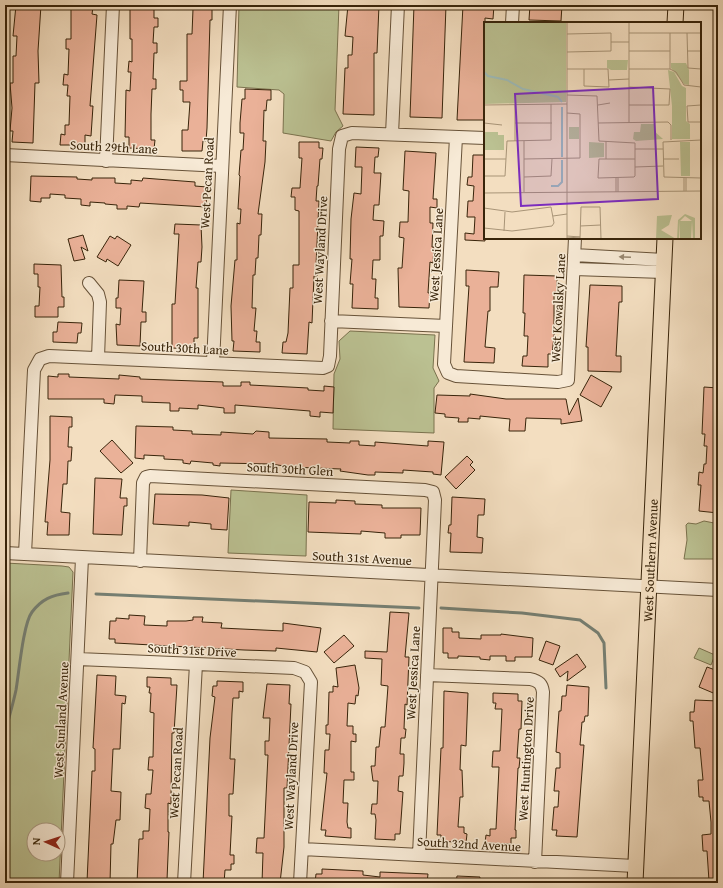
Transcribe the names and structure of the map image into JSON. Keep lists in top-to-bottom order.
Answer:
{
  "streets": {
    "main road": ["West Southern Avenue"],
    "street": [
      "South 29th Lane",
      "West Pecan Road",
      "West Wayland Drive",
      "West Jessica Lane",
      "West Kowalsky Lane",
      "South 30th Lane",
      "South 30th Glen",
      "South 31st Avenue",
      "South 31st Drive",
      "West Sunland Avenue",
      "West Huntington Drive",
      "South 32nd Avenue"
    ]
  },
  "crossings": [
    ["South 29th Lane", "West Pecan Road"],
    ["West Pecan Road", "South 30th Lane"],
    ["West Pecan Road", "South 31st Drive"],
    ["West Wayland Drive", "South 30th Lane"],
    ["West Wayland Drive", "South 31st Drive"],
    ["West Wayland Drive", "South 32nd Avenue"],
    ["West Jessica Lane", "West Kowalsky Lane"],
    ["West Jessica Lane", "South 30th Glen"],
    ["West Jessica Lane", "South 31st Avenue"],
    ["West Jessica Lane", "West Huntington Drive"],
    ["West Jessica Lane", "South 32nd Avenue"],
    ["South 30th Lane", "South 31st Avenue"],
    ["South 30th Glen", "South 31st Avenue"],
    ["South 31st Avenue", "West Southern Avenue"],
    ["South 31st Avenue", "West Sunland Avenue"],
    ["West Southern Avenue", "South 32nd Avenue"],
    ["South 31st Drive", "West Sunland Avenue"],
    ["West Huntington Drive", "South 32nd Avenue"]
  ],
  "north": "left"
}
